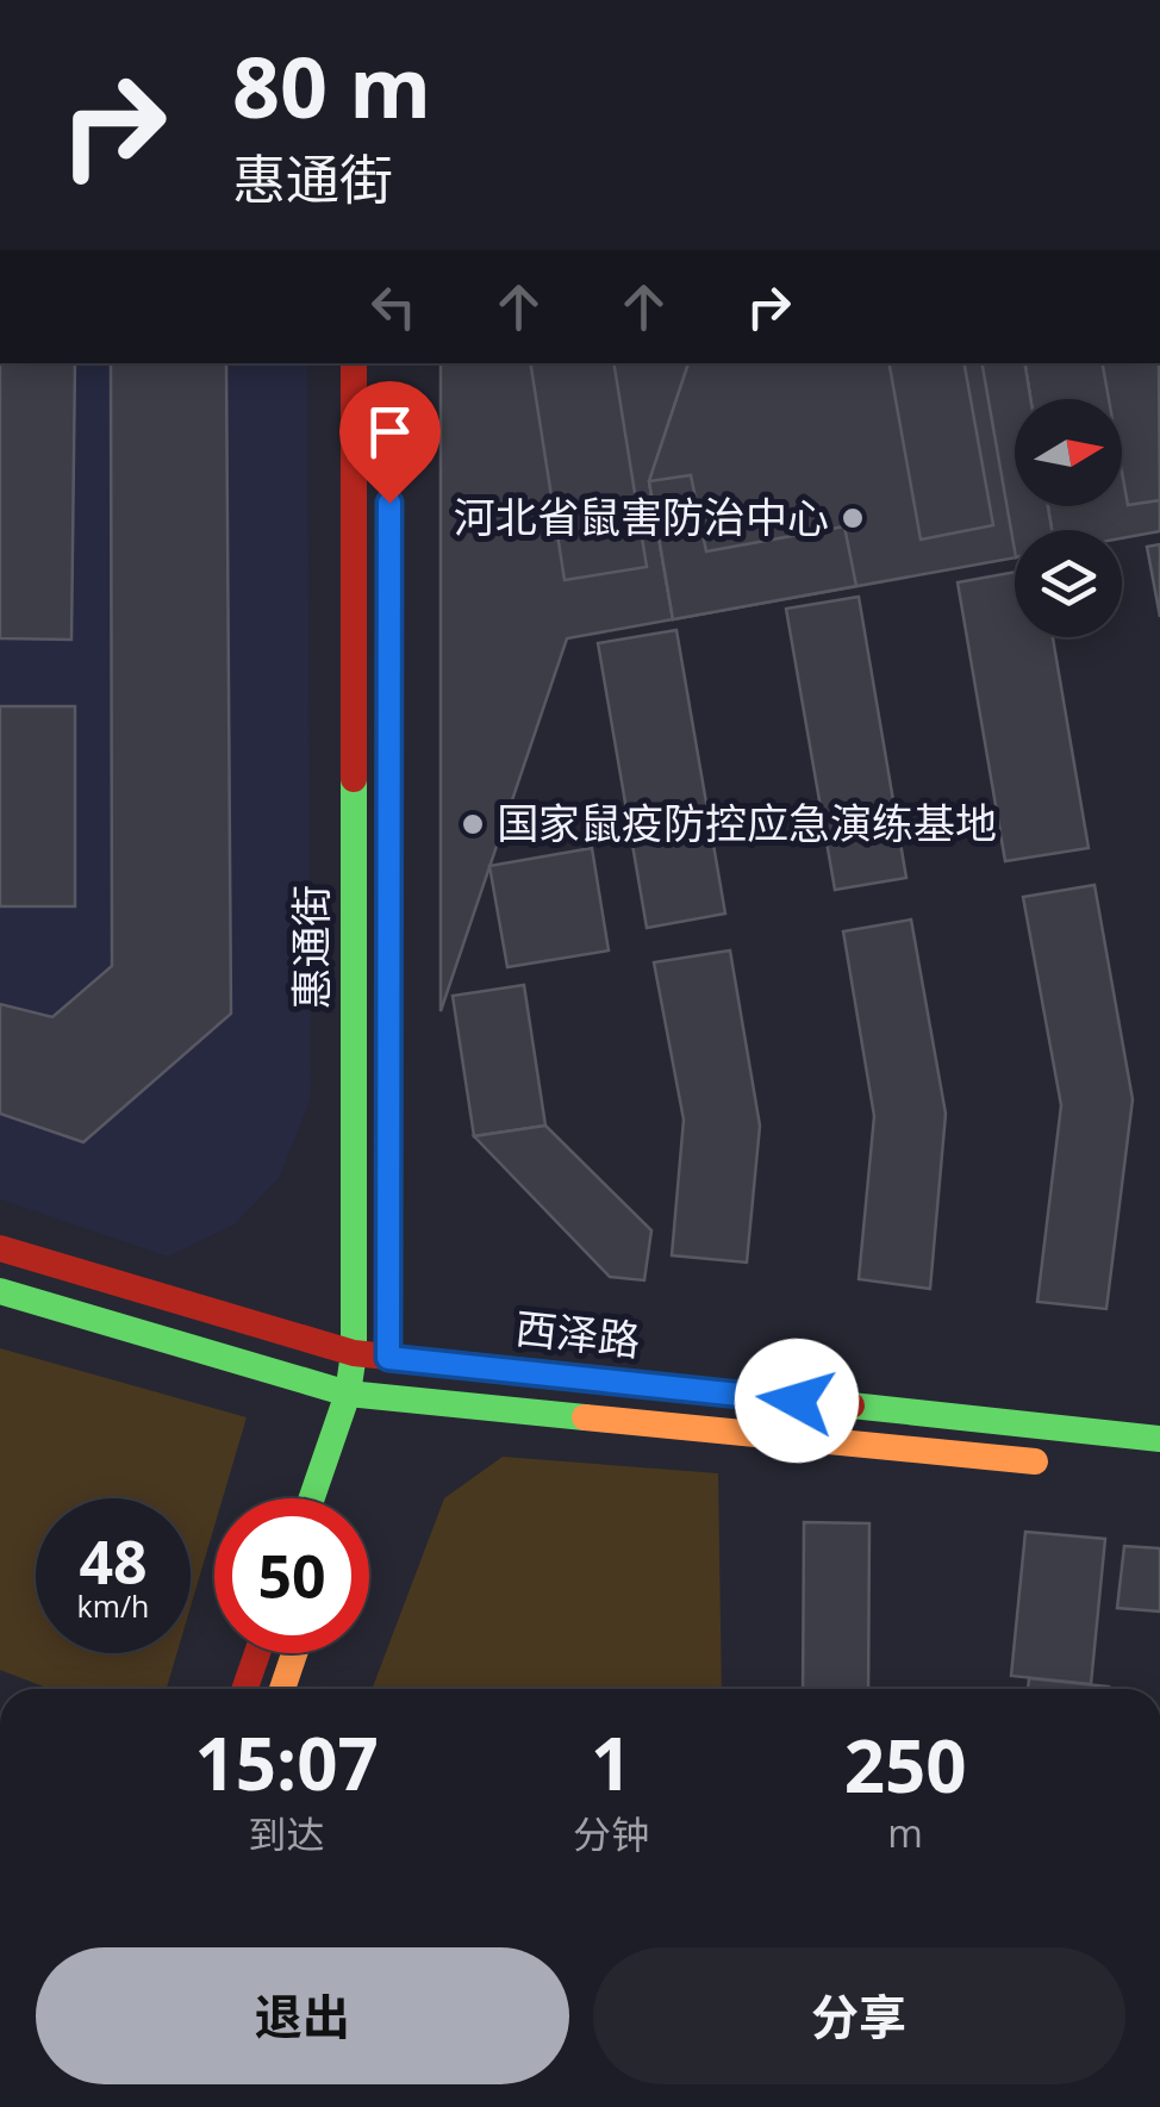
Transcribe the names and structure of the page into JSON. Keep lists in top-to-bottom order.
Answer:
{
  "streets": {
    "main road": ["惠通街", "西泽路"]
  },
  "crossings": [
    ["惠通街", "西泽路"]
  ],
  "places": ["河北省鼠害防治中心", "国家鼠疫防控应急演练基地"],
  "north": "right",
  "page": {
    "turn": ["80 m", "惠通街"],
    "speed": "48 km/h",
    "limit": "50",
    "eta": [
      "15:07",
      "到达",
      "1",
      "分钟",
      "250",
      "m"
    ],
    "buttons": ["退出", "分享"]
  }
}
